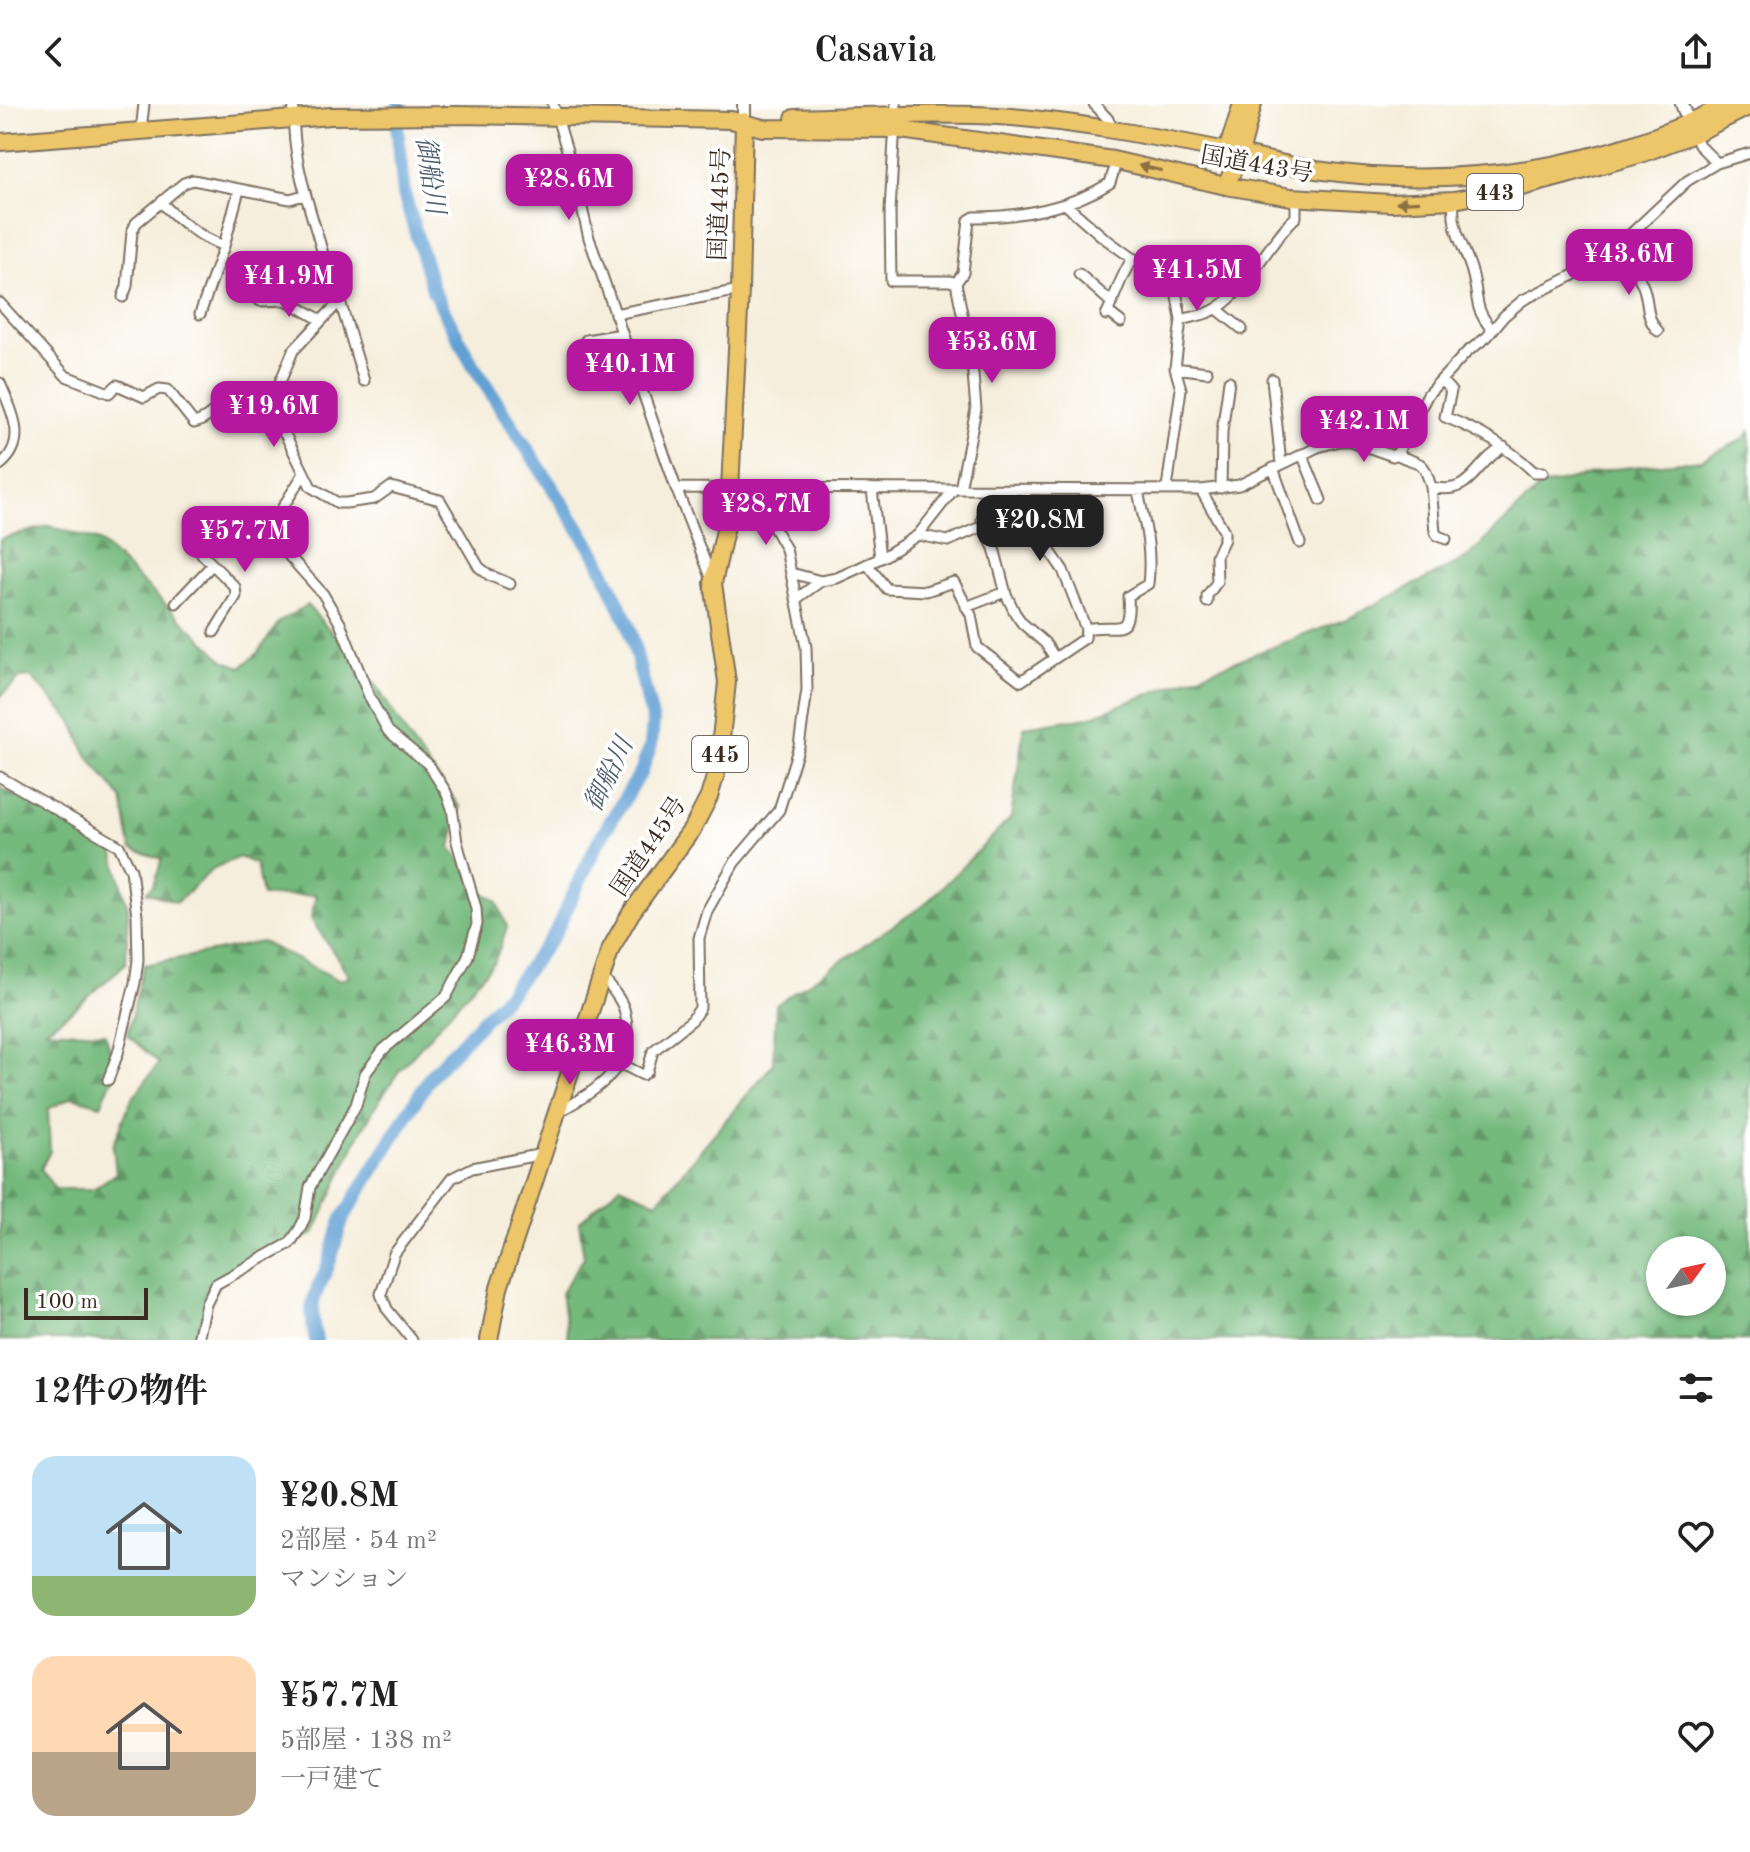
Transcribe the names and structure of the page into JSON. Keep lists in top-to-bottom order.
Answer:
{
  "streets": {
    "highway": [
      "国道443号",
      "443",
      "国道445号",
      "445"
    ]
  },
  "crossings": [
    ["国道443号", "国道445号"]
  ],
  "water": ["御船川"],
  "scale_bar": "100 m",
  "north": "top right",
  "page": {
    "header": "Casavia",
    "price": [
      "¥28.6M",
      "¥43.6M",
      "¥41.5M",
      "¥41.9M",
      "¥53.6M",
      "¥40.1M",
      "¥19.6M",
      "¥42.1M",
      "¥28.7M",
      "¥20.8M",
      "¥57.7M",
      "¥46.3M"
    ],
    "scale": "100 m",
    "heading": "12件の物件",
    "list": [
      {
        "name": "¥20.8M",
        "note": "2部屋 · 54 m² · マンション"
      },
      {
        "name": "¥57.7M",
        "note": "5部屋 · 138 m² · 一戸建て"
      }
    ]
  }
}
